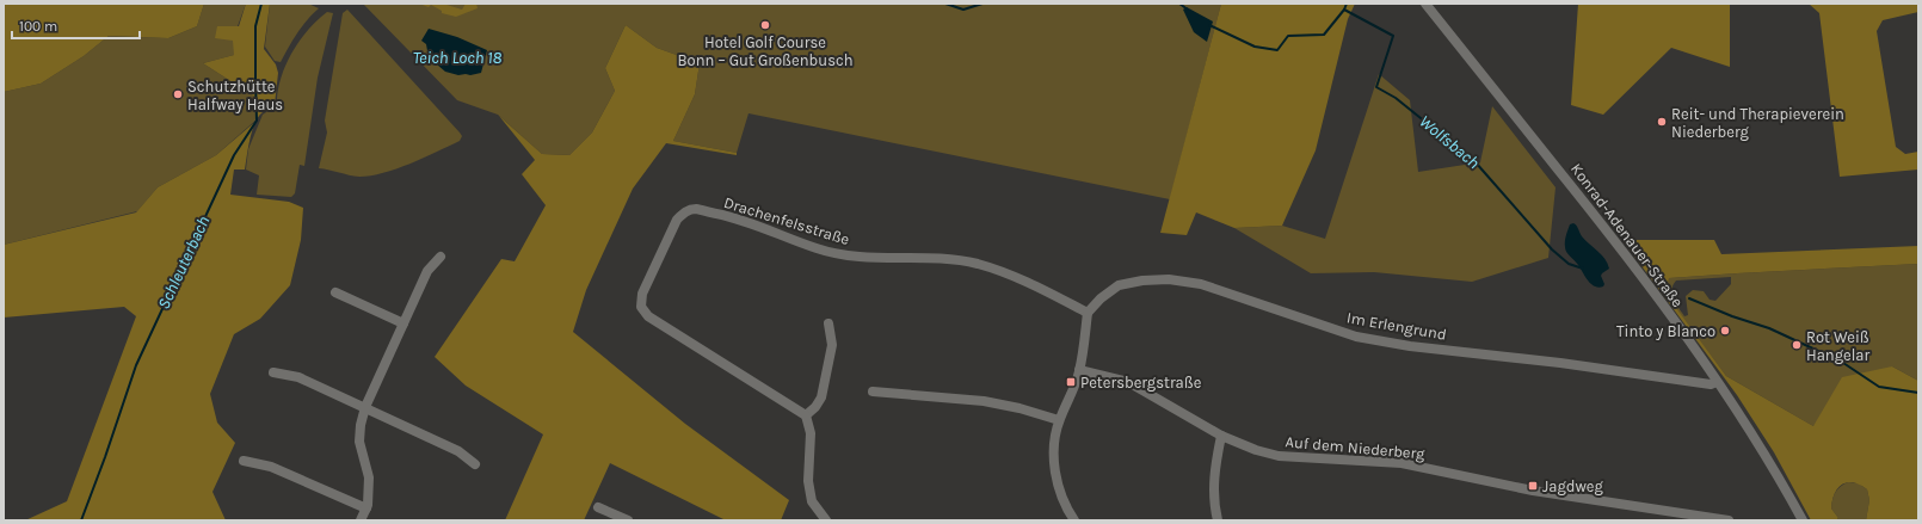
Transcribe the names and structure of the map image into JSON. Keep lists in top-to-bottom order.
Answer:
{
  "streets": {
    "street": [
      "Drachenfelsstraße",
      "Konrad-Adenauer-Straße",
      "Im Erlengrund",
      "Auf dem Niederberg"
    ]
  },
  "crossings": [
    ["Drachenfelsstraße", "Im Erlengrund"],
    ["Konrad-Adenauer-Straße", "Im Erlengrund"]
  ],
  "water": ["Teich Loch 18", "Wolfsbach", "Schleuterbach"],
  "places": {
    "other": [
      "Hotel Golf Course Bonn – Gut Großenbusch",
      "Schutzhütte Halfway Haus",
      "Reit- und Therapieverein Niederberg",
      "Tinto y Blanco",
      "Rot Weiß Hangelar"
    ],
    "transit": ["Petersbergstraße", "Jagdweg"]
  },
  "scale_bar": "100 m"
}
